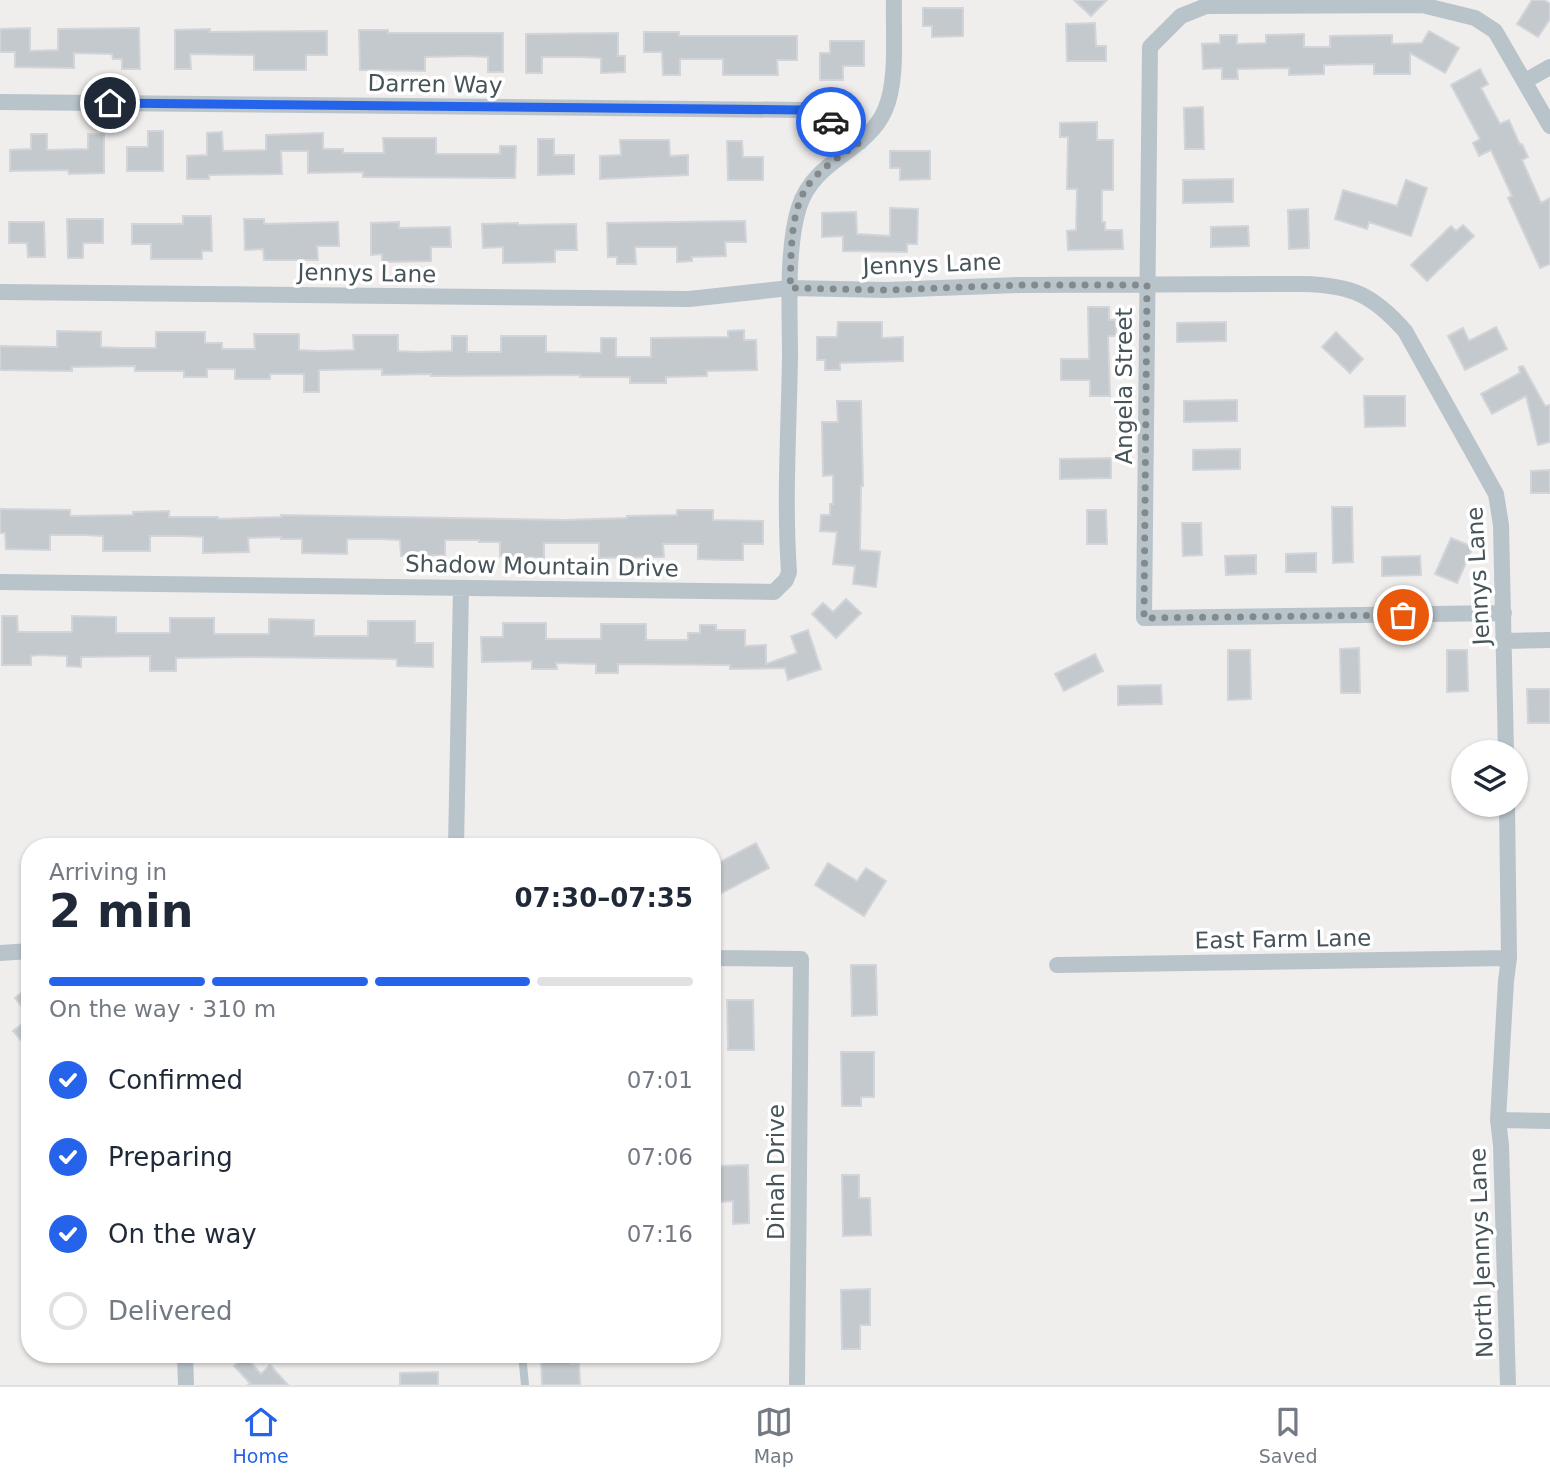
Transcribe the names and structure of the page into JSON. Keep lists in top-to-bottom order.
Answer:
{
  "streets": {
    "street": [
      "Darren Way",
      "Jennys Lane",
      "Angela Street",
      "Shadow Mountain Drive",
      "East Farm Lane",
      "Dinah Drive",
      "North Jennys Lane"
    ]
  },
  "crossings": [
    ["Jennys Lane", "Angela Street"],
    ["Jennys Lane", "Shadow Mountain Drive"],
    ["East Farm Lane", "North Jennys Lane"]
  ],
  "page": {
    "heading": ["2 min", "Arriving in", "07:30–07:35"],
    "bar": "On the way · 310 m",
    "list": [
      ["Confirmed", "07:01"],
      ["Preparing", "07:06"],
      ["On the way", "07:16"],
      "Delivered"
    ],
    "tabs": ["Home", "Map", "Saved"]
  }
}
